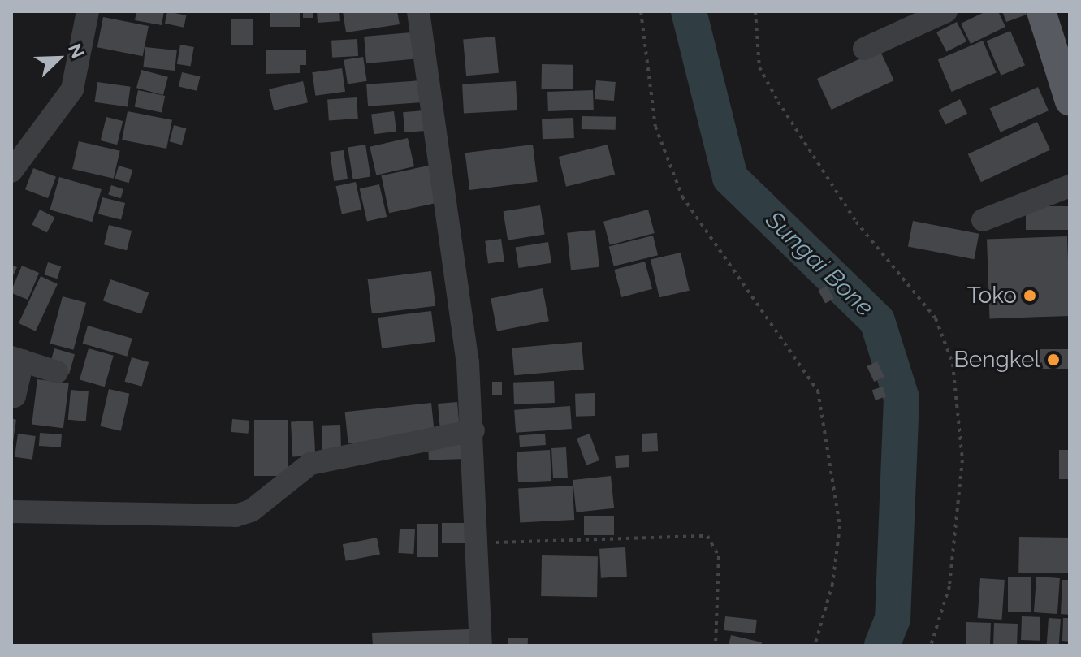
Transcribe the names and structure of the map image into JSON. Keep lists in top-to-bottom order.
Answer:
{
  "water": ["Sungai Bone"],
  "places": ["Toko", "Bengkel"],
  "north": "top right"
}
